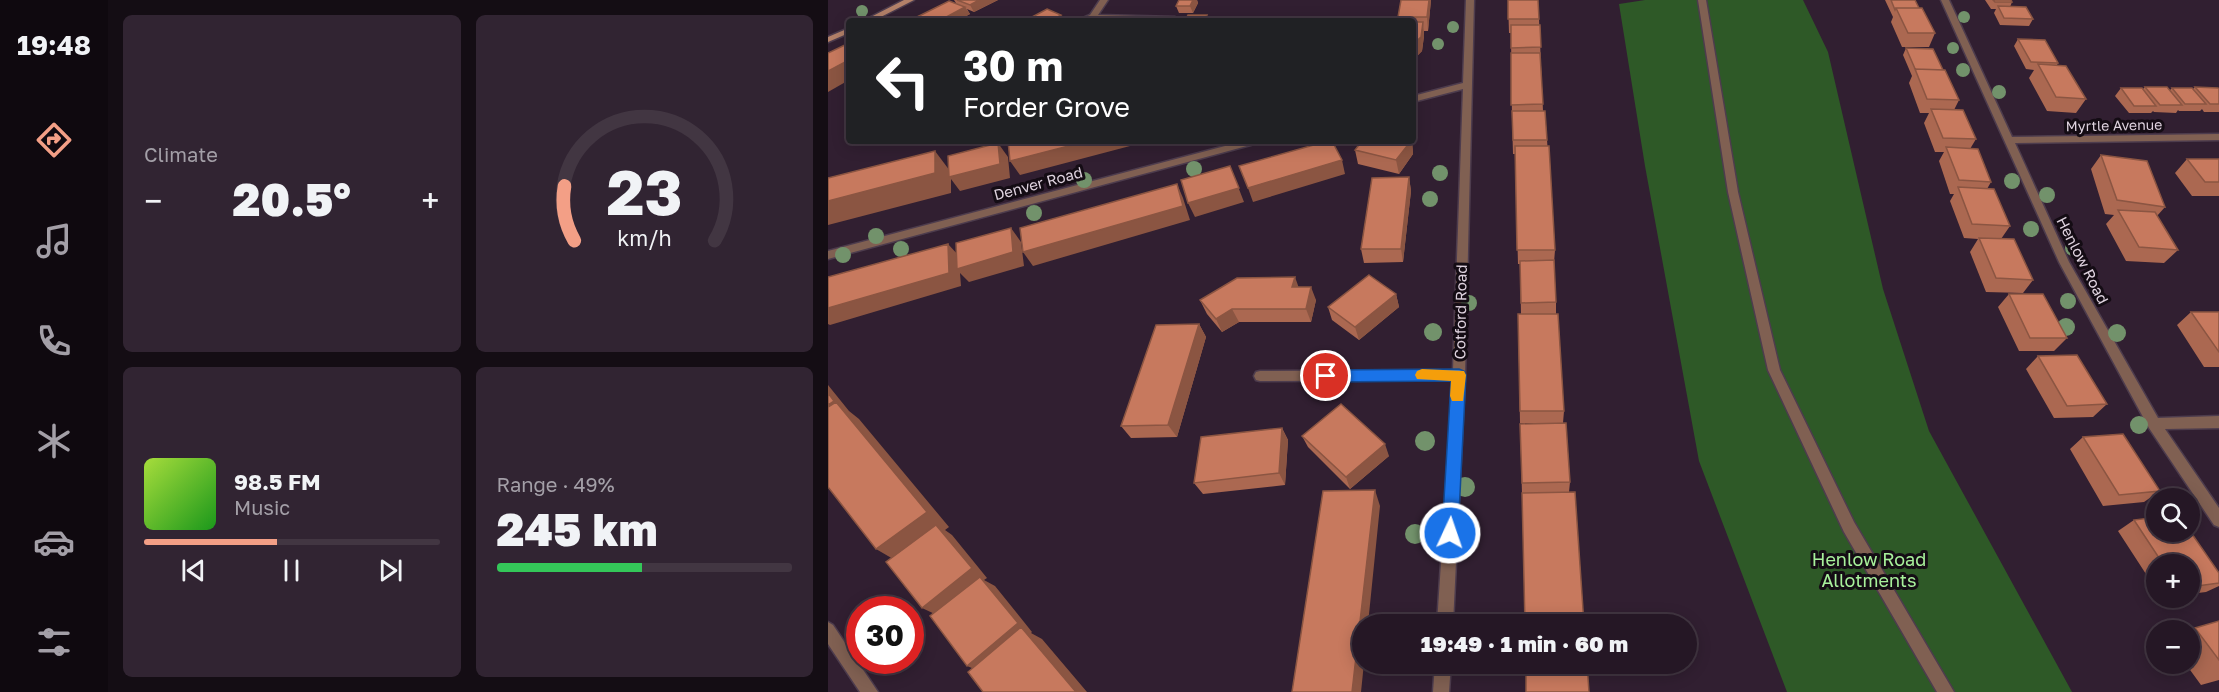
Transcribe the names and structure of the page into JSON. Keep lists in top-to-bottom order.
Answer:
{
  "streets": {
    "street": [
      "Myrtle Avenue",
      "Denver Road",
      "Henlow Road",
      "Cotford Road"
    ]
  },
  "crossings": [
    ["Myrtle Avenue", "Henlow Road"]
  ],
  "parks": ["Henlow Road Allotments"],
  "page": {
    "tabs": "19:48",
    "tile": [
      "Climate",
      ["Range · 49%", "245 km"]
    ],
    "turn": ["30 m", "Forder Grove"],
    "heat": ["−", "20.5°", "+"],
    "song": ["98.5 FM", "Music"],
    "map_buttons": ["+", "−"],
    "limit": "30",
    "trip": "19:49 · 1 min · 60 m",
    "gauge": ["23", "km/h"]
  }
}
